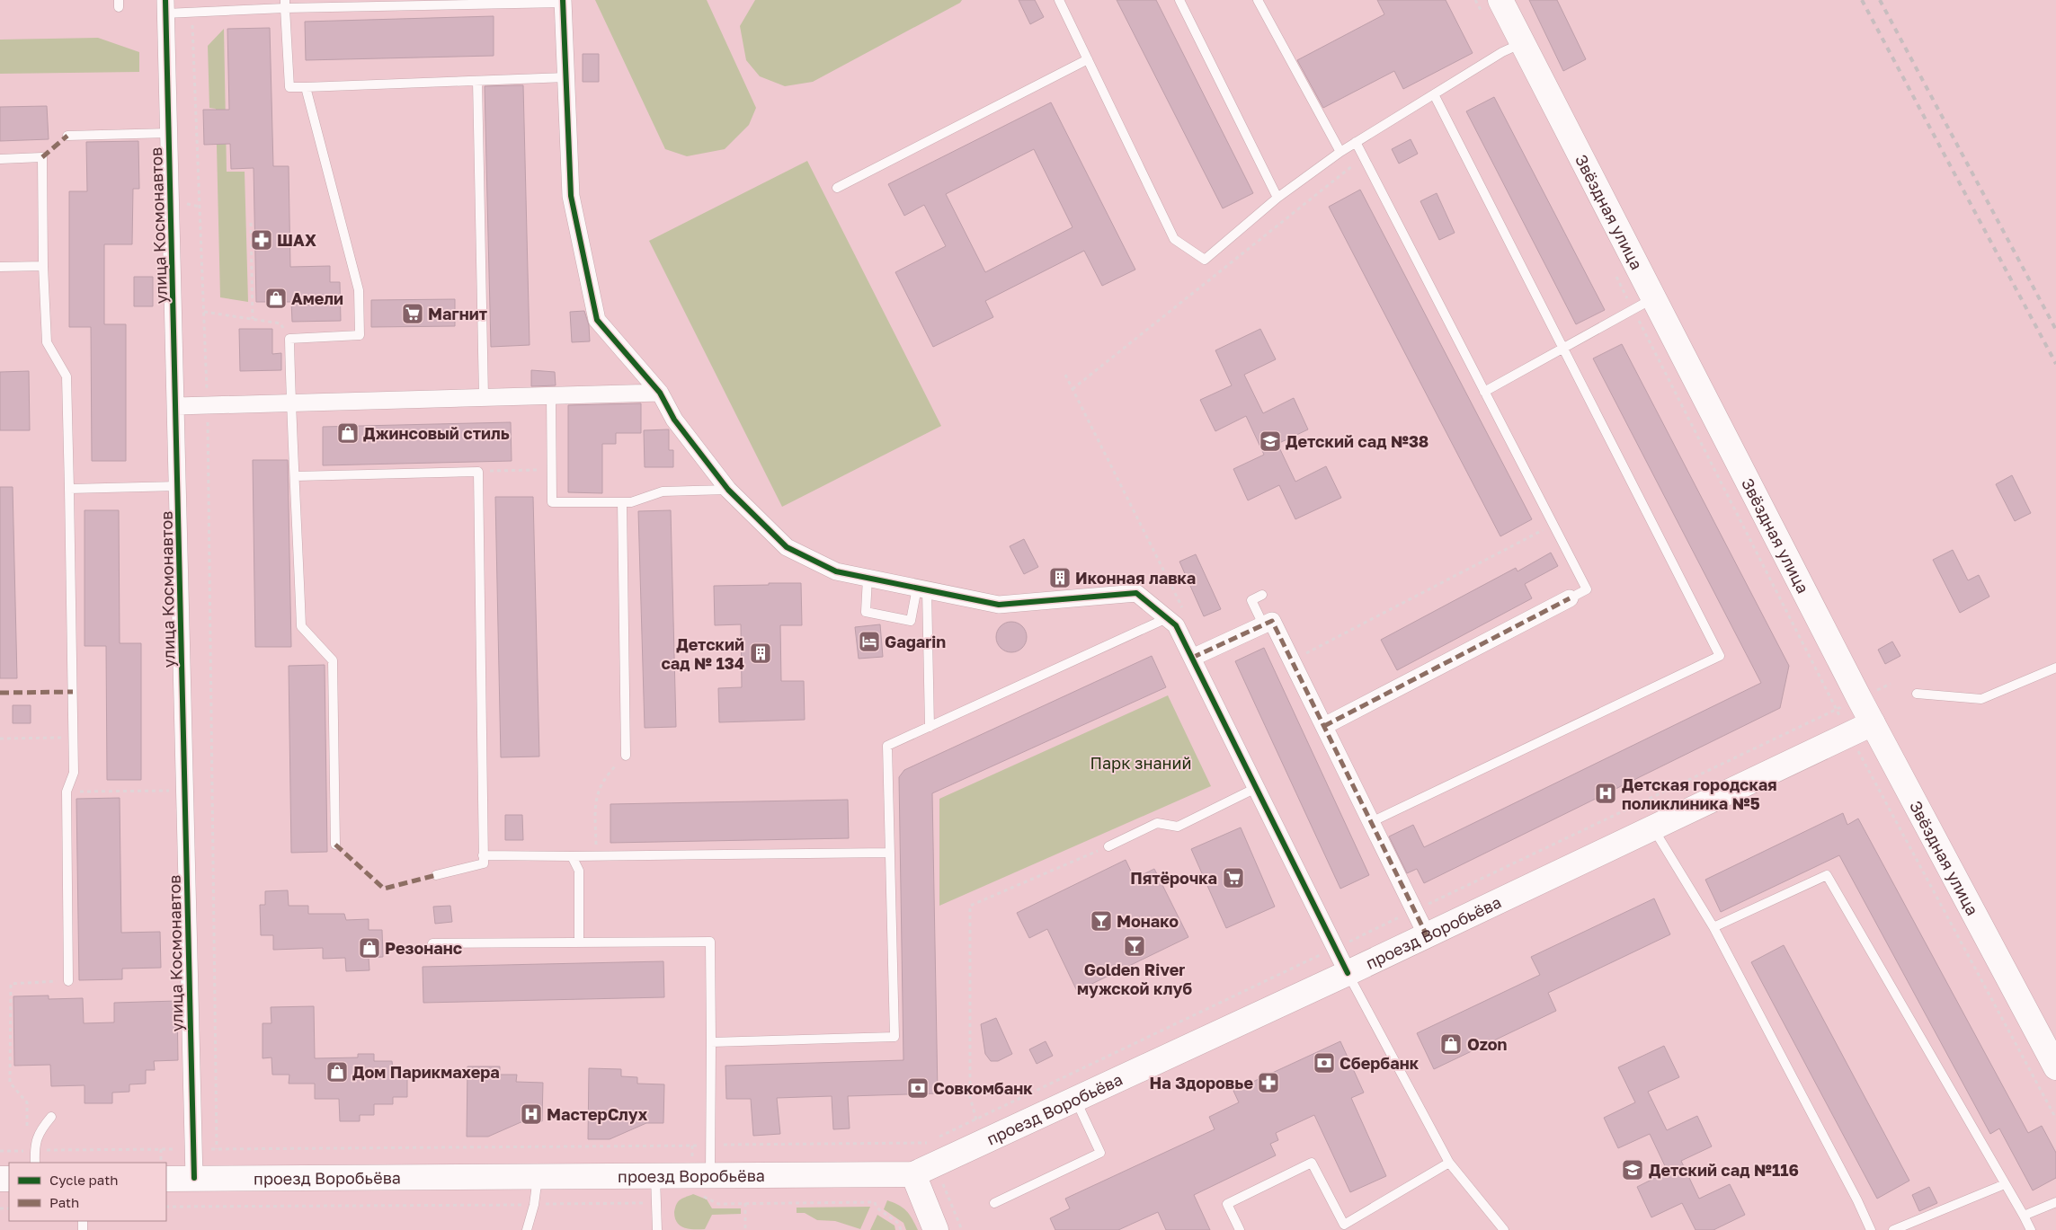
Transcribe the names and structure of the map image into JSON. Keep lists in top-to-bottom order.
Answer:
{
  "streets": {
    "main road": ["Звёздная улица", "проезд Воробьёва"],
    "street": ["улица Космонавтов"]
  },
  "crossings": [
    ["Звёздная улица", "проезд Воробьёва"],
    ["улица Космонавтов", "проезд Воробьёва"]
  ],
  "parks": ["Парк знаний"],
  "places": {
    "pharmacy": ["ШАХ", "На Здоровье"],
    "shop": [
      "Амели",
      "Джинсовый стиль",
      "Резонанс",
      "Ozon",
      "Дом Парикмахера"
    ],
    "supermarket": ["Магнит", "Пятёрочка"],
    "school or university": ["Детский сад №38", "Детский сад №116"],
    "building": ["Иконная лавка", "Детский сад № 134"],
    "hotel": ["Gagarin"],
    "hospital": ["Детская городская поликлиника №5", "МастерСлух"],
    "bar": ["Монако", "Golden River мужской клуб"],
    "bank": ["Сбербанк", "Совкомбанк"]
  },
  "legend": ["Cycle path", "Path"]
}
